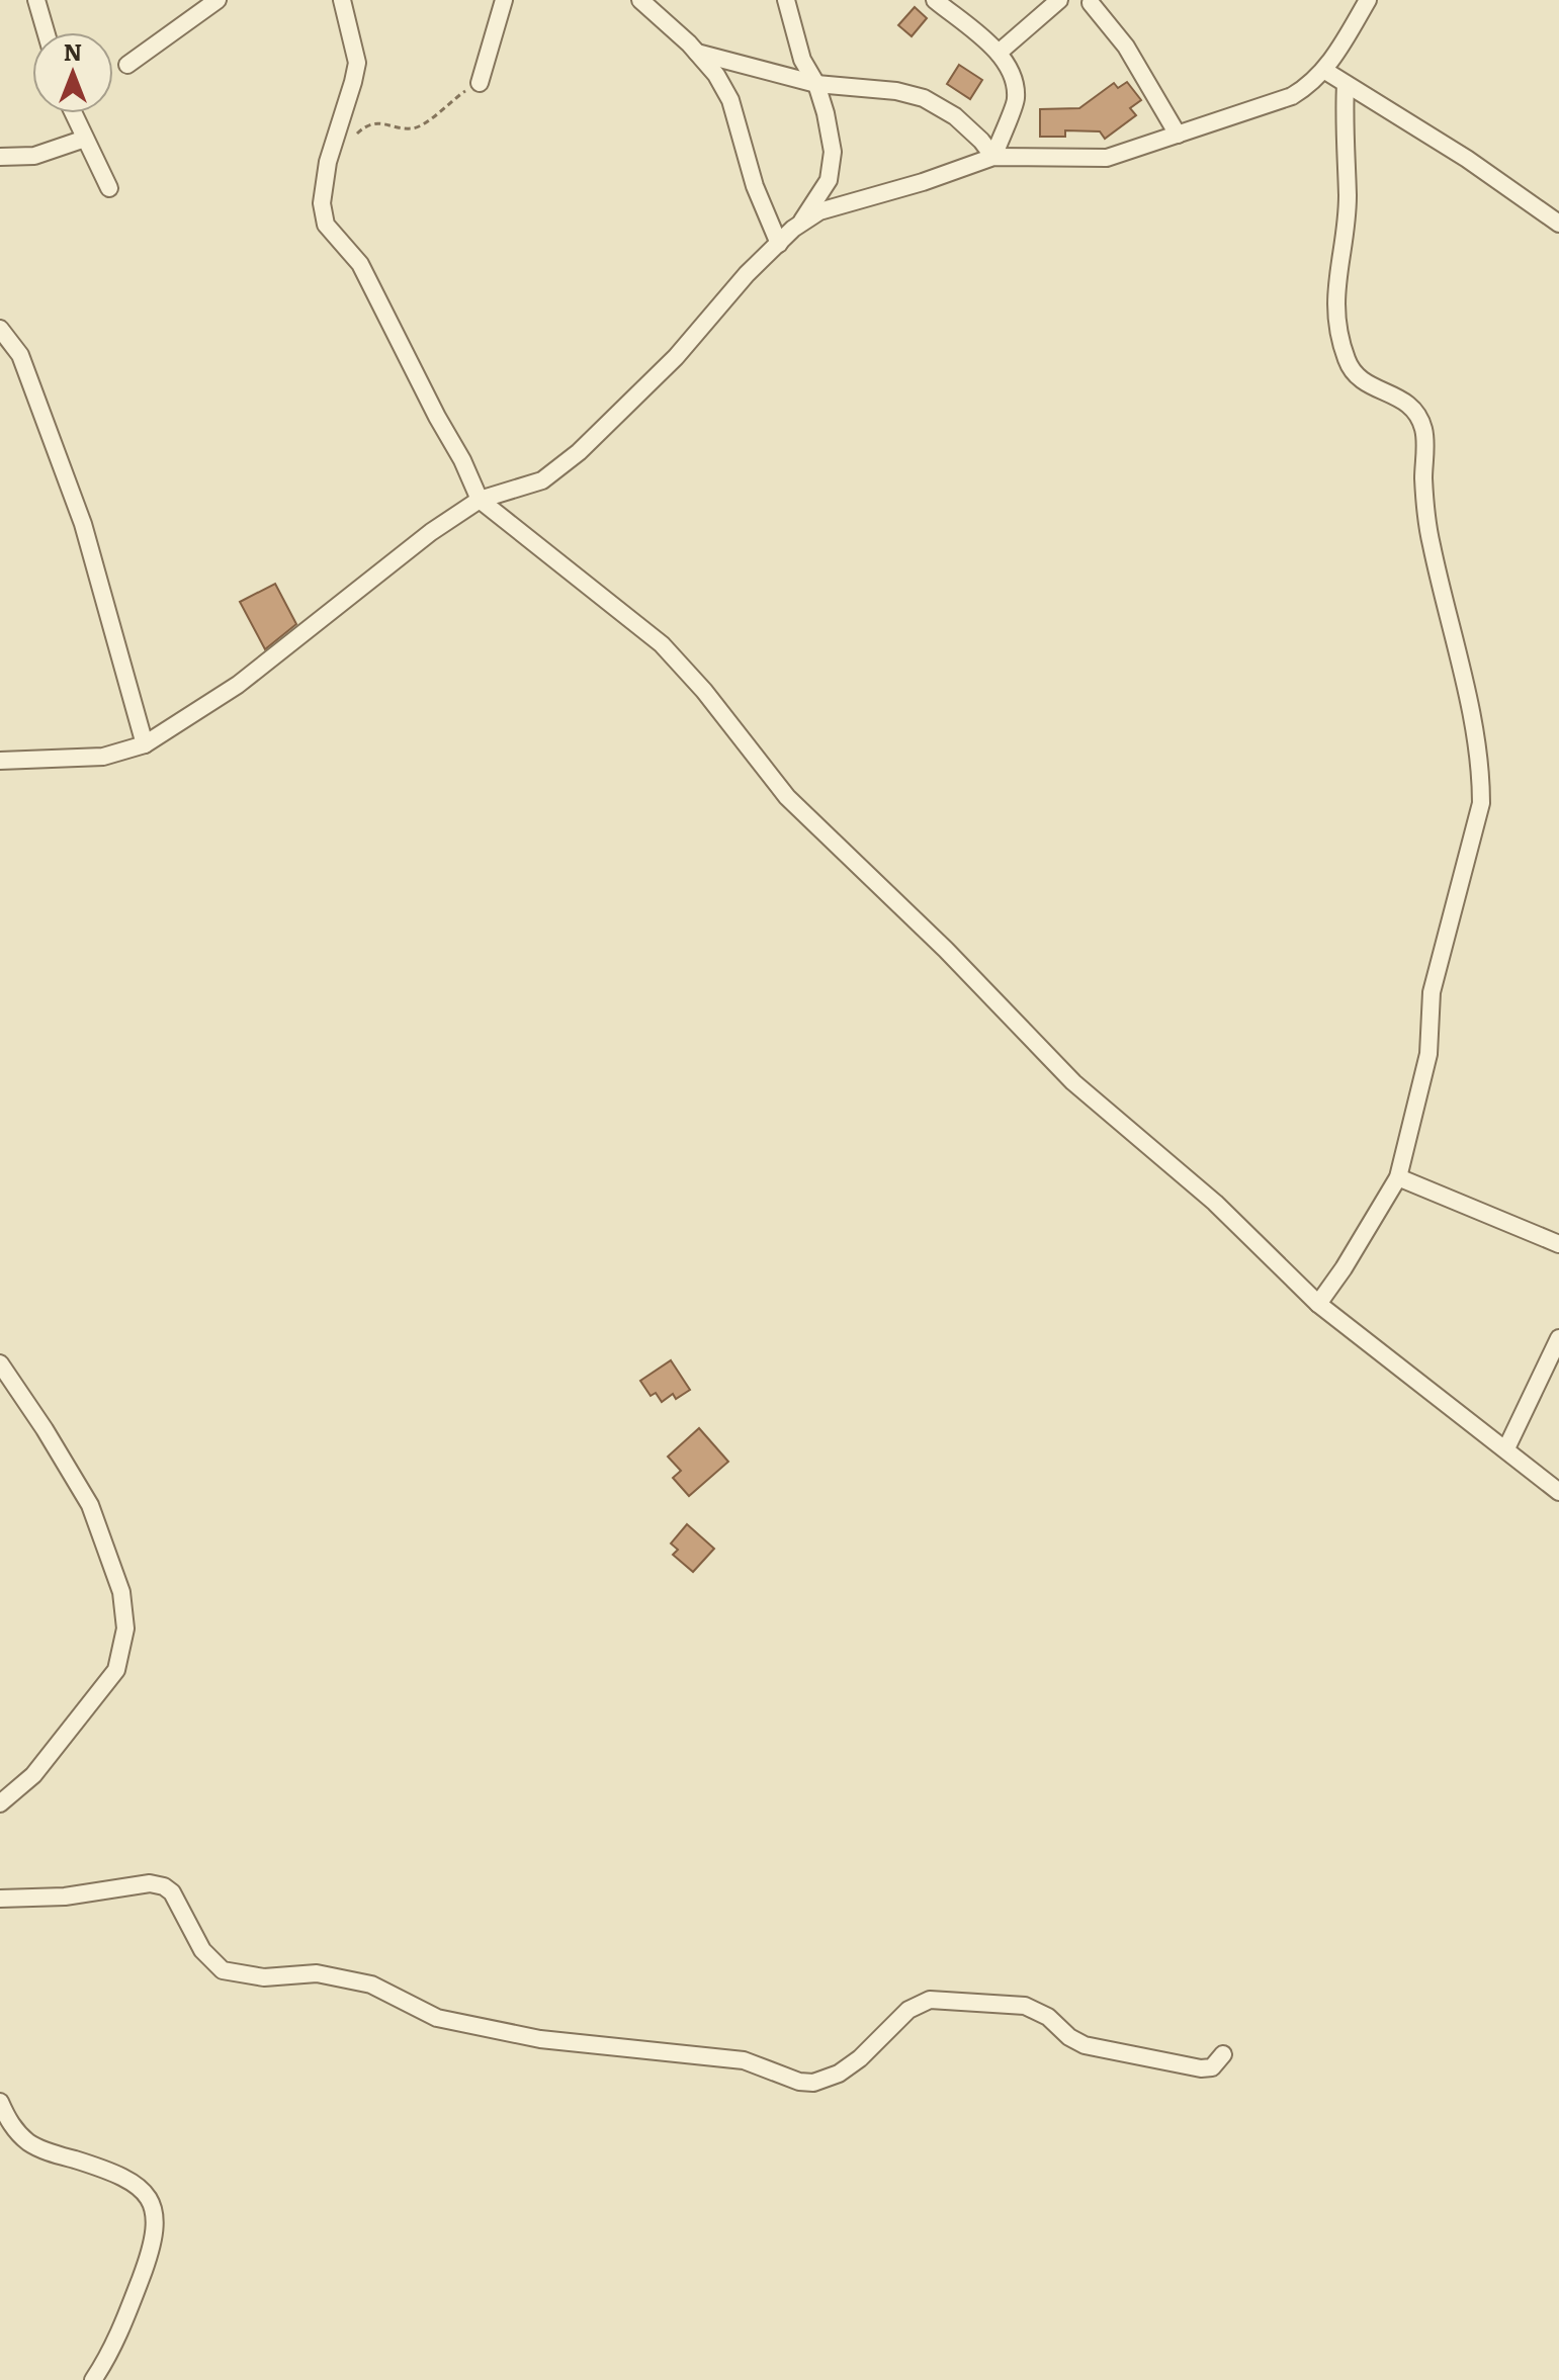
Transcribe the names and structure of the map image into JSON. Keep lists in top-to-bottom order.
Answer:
{
  "north": "top"
}
